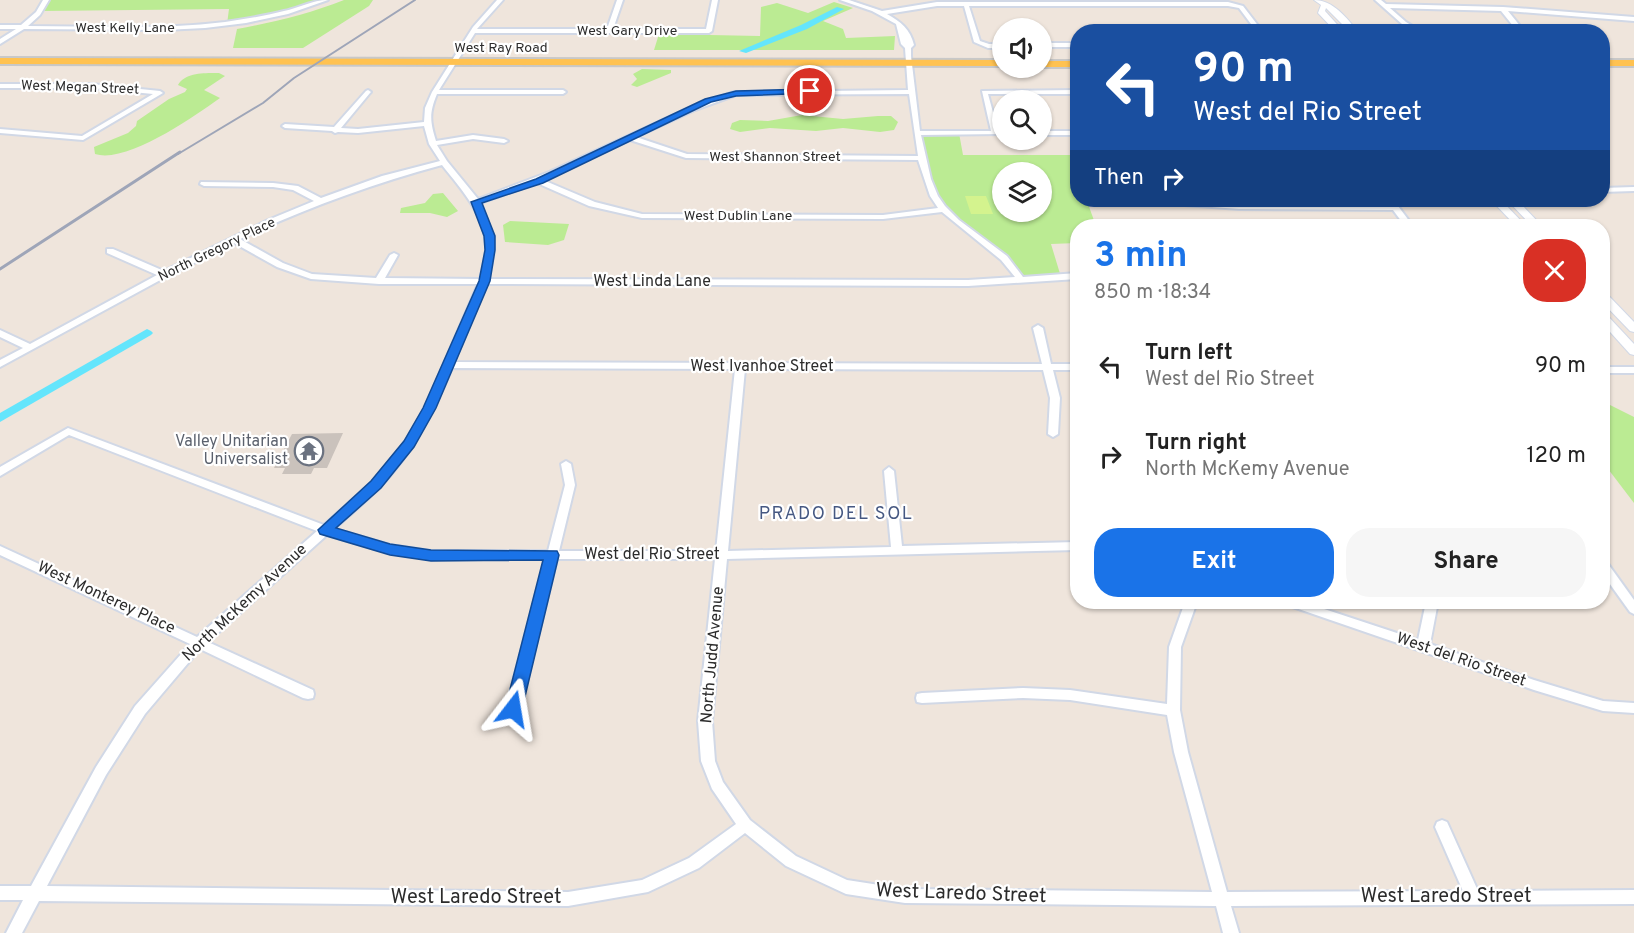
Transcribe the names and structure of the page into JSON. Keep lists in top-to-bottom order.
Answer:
{
  "streets": {
    "main road": ["West Ray Road"],
    "street": [
      "West Kelly Lane",
      "West Gary Drive",
      "West Megan Street",
      "West Shannon Street",
      "West Dublin Lane",
      "North Gregory Place",
      "West Linda Lane",
      "West Ivanhoe Street",
      "West del Rio Street",
      "West Monterey Place",
      "North McKemy Avenue",
      "North Judd Avenue",
      "West Laredo Street"
    ]
  },
  "crossings": [
    ["North Gregory Place", "West Linda Lane"],
    ["North Gregory Place", "North McKemy Avenue"],
    ["West Linda Lane", "North McKemy Avenue"],
    ["West Ivanhoe Street", "North McKemy Avenue"],
    ["West Ivanhoe Street", "North Judd Avenue"],
    ["West del Rio Street", "North McKemy Avenue"],
    ["West del Rio Street", "North Judd Avenue"],
    ["West Monterey Place", "North McKemy Avenue"],
    ["North McKemy Avenue", "West Laredo Street"],
    ["North Judd Avenue", "West Laredo Street"]
  ],
  "districts": ["PRADO DEL SOL"],
  "places": {
    "temple": ["Valley Unitarian Universalist"]
  },
  "page": {
    "turn": ["90 m", "West del Rio Street"],
    "then": "Then",
    "heading": ["3 min", "850 m · 18:34"],
    "list": [
      {
        "name": "Turn left",
        "note": "West del Rio Street",
        "value": "90 m"
      },
      {
        "name": "Turn right",
        "note": "North McKemy Avenue",
        "value": "120 m"
      }
    ],
    "buttons": ["Exit", "Share"]
  }
}
